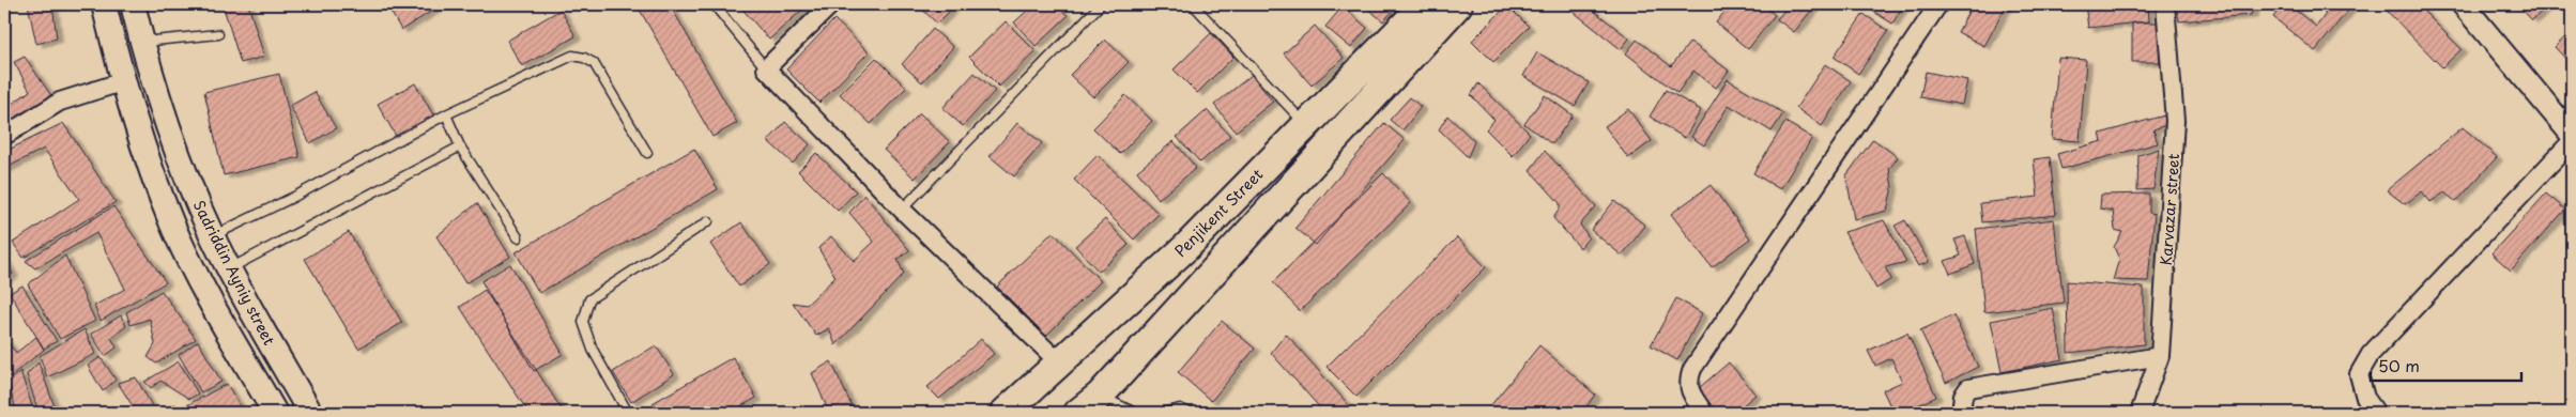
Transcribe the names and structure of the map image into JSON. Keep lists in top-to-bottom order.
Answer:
{
  "streets": {
    "main road": ["Penjikent Street", "Sadriddin Ayniy street"],
    "street": ["Karvazar street"]
  },
  "scale_bar": "50 m"
}
